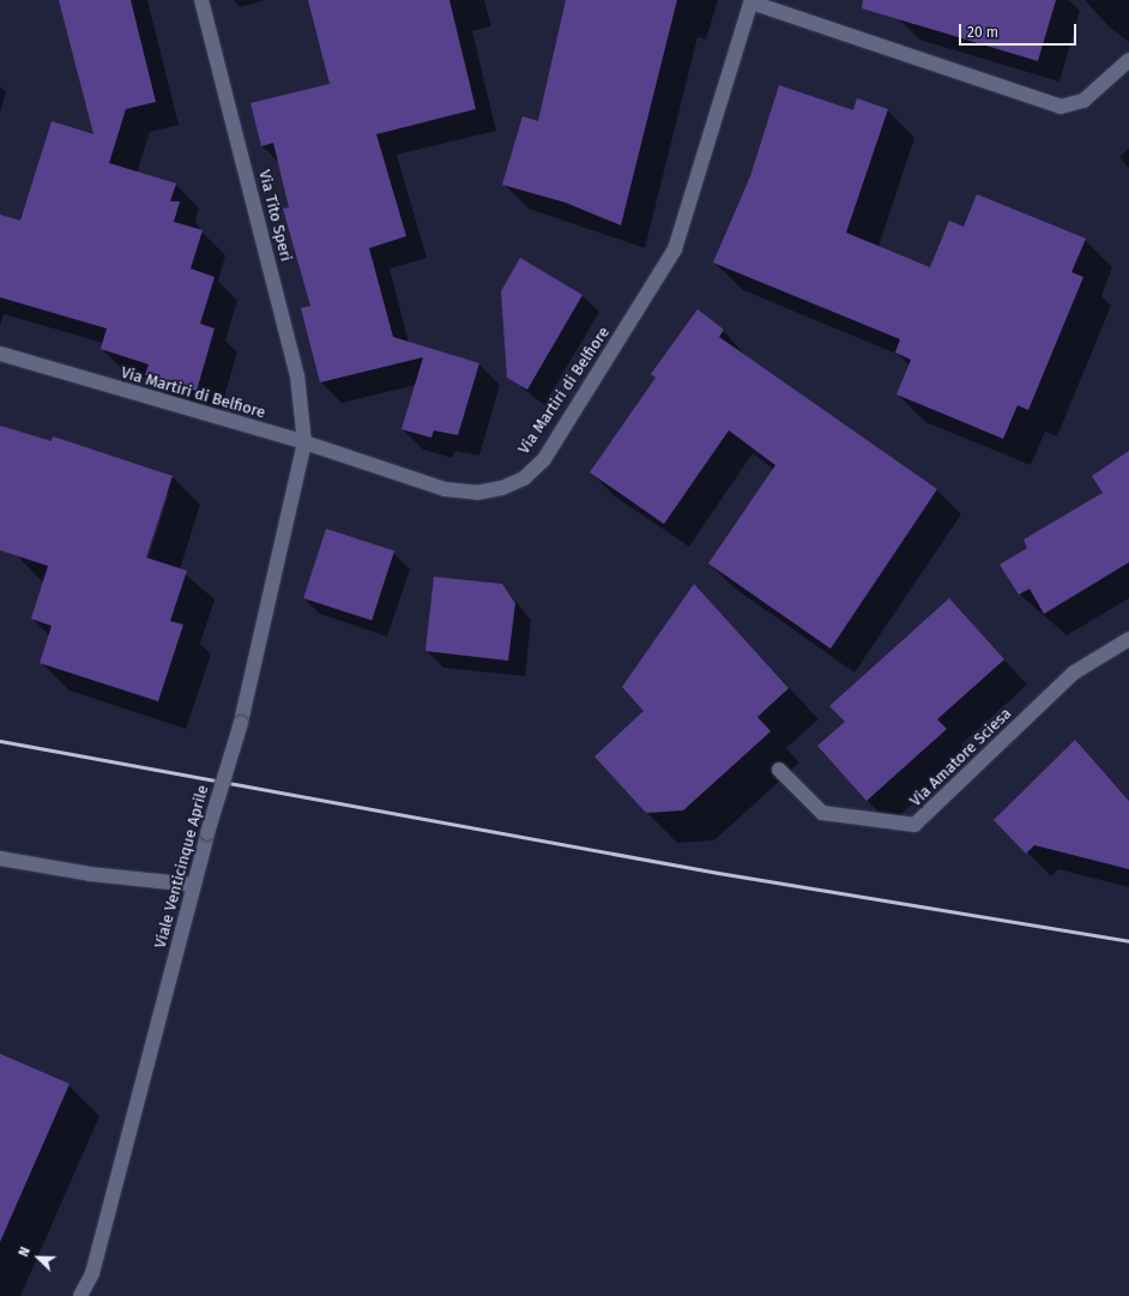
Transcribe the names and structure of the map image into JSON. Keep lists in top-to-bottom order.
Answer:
{
  "streets": {
    "street": [
      "Via Tito Speri",
      "Via Martiri di Belfiore",
      "Via Amatore Sciesa",
      "Viale Venticinque Aprile"
    ]
  },
  "crossings": [
    ["Via Tito Speri", "Via Martiri di Belfiore"],
    ["Via Tito Speri", "Viale Venticinque Aprile"],
    ["Via Martiri di Belfiore", "Viale Venticinque Aprile"]
  ],
  "scale_bar": "20 m",
  "north": "top left"
}
